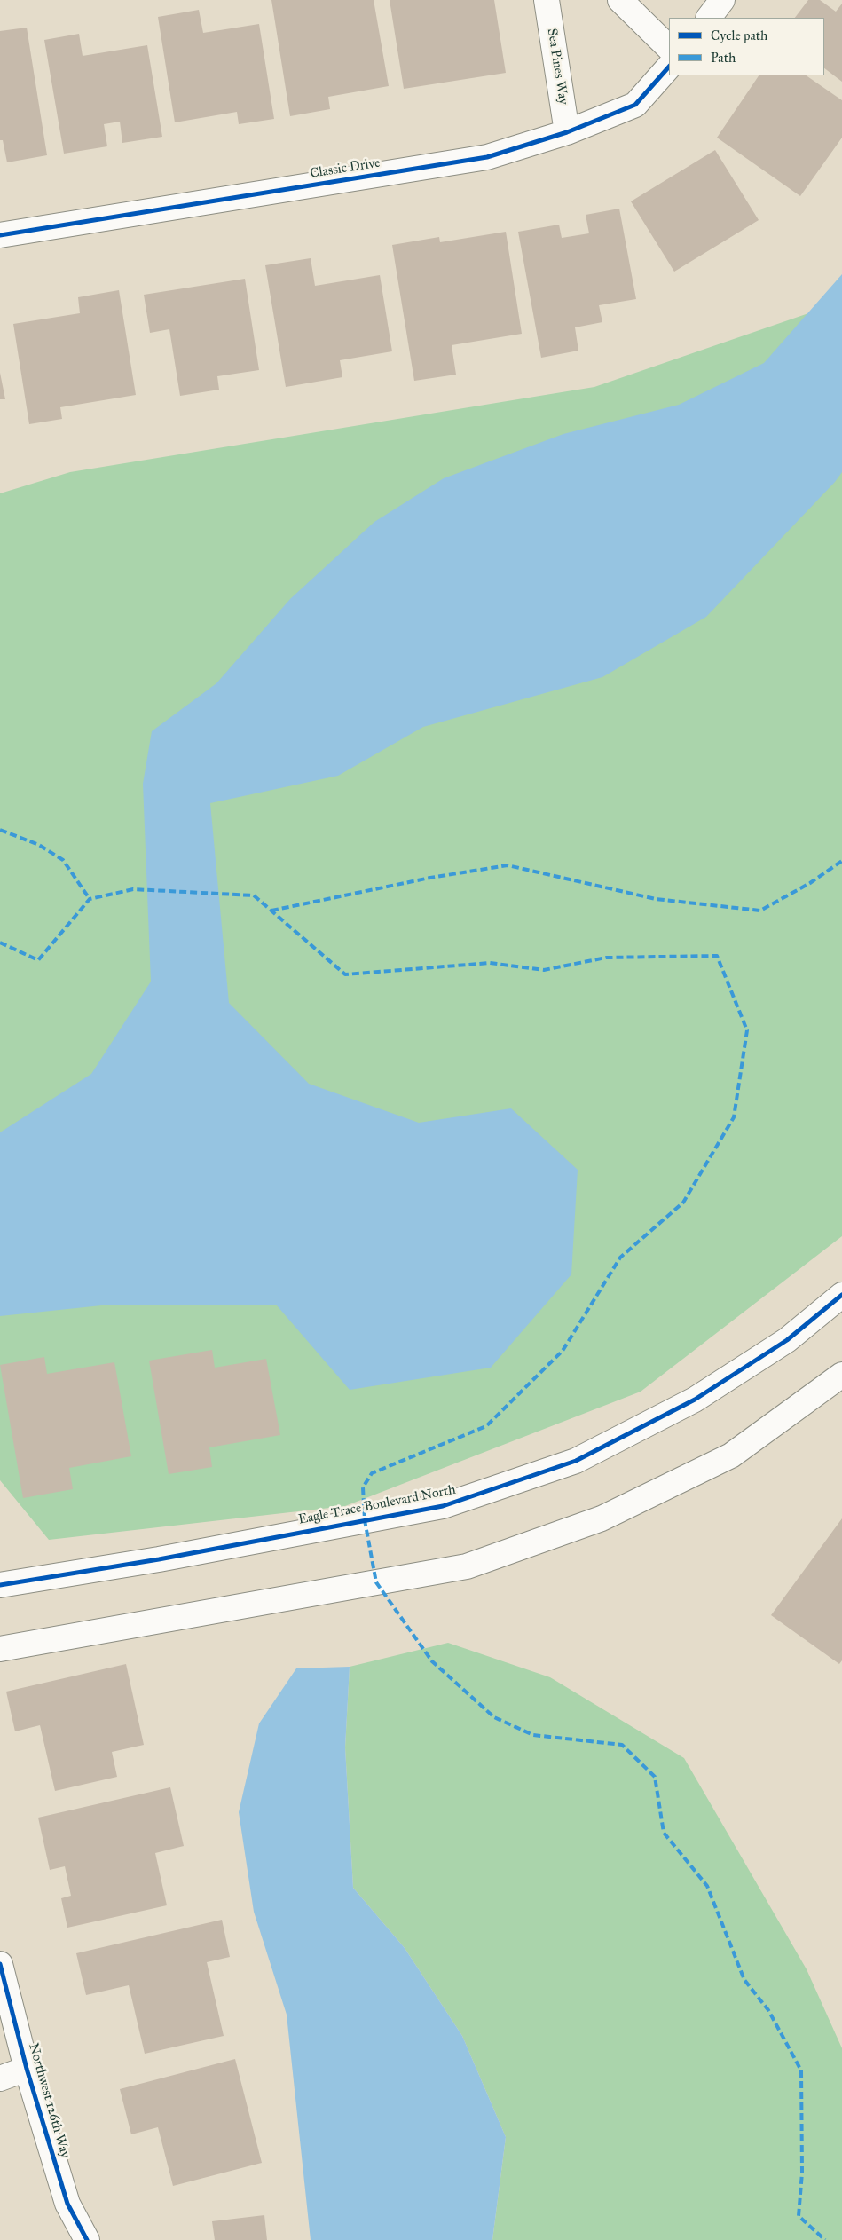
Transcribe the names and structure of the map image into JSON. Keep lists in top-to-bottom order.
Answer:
{
  "streets": {
    "street": [
      "Sea Pines Way",
      "Classic Drive",
      "Eagle Trace Boulevard North",
      "Northwest 126th Way"
    ]
  },
  "crossings": [
    ["Sea Pines Way", "Classic Drive"]
  ],
  "legend": ["Cycle path", "Path"]
}
